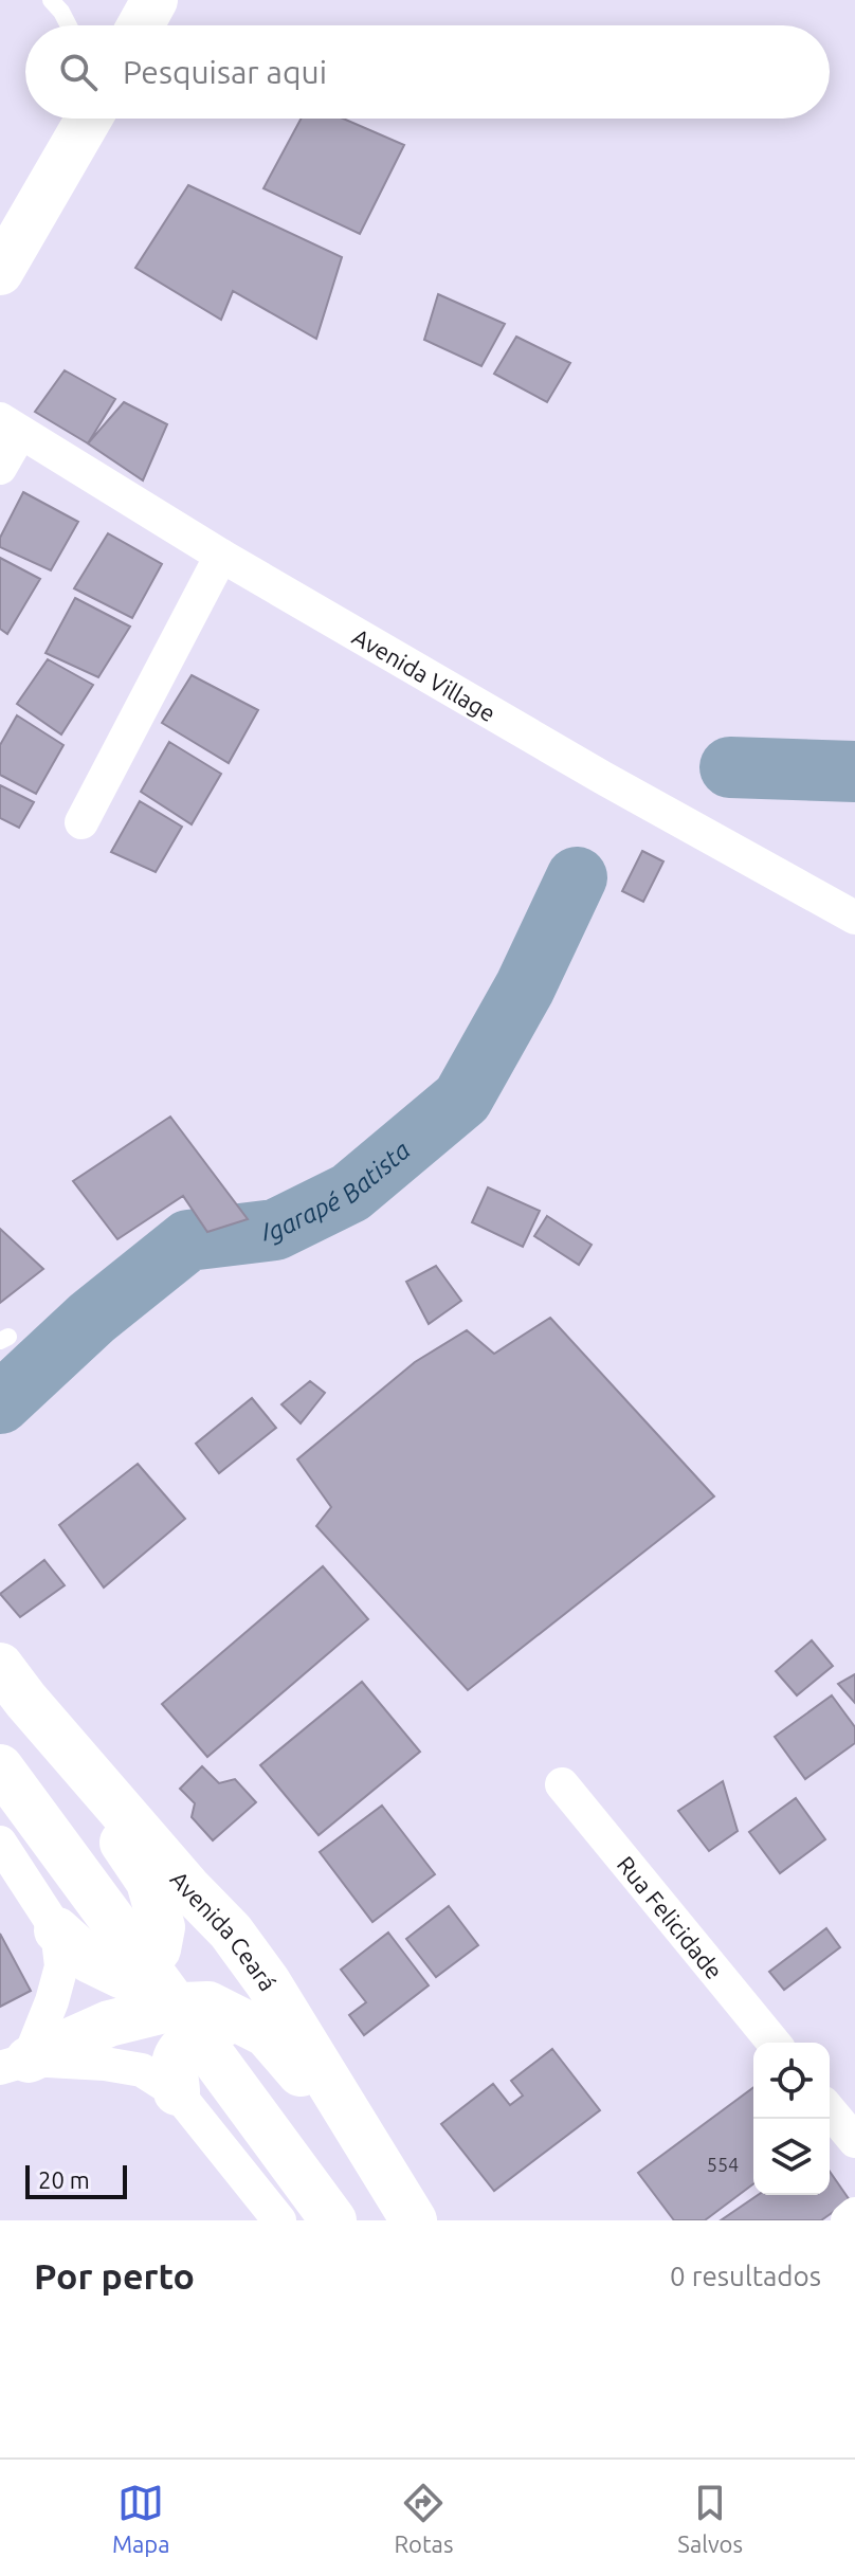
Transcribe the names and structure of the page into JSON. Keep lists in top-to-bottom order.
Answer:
{
  "streets": {
    "main road": ["Avenida Ceará"],
    "street": ["Avenida Village", "Rua Felicidade"]
  },
  "water": ["Igarapé Batista"],
  "house_numbers": ["554"],
  "scale_bar": "20 m",
  "page": {
    "search": "Pesquisar aqui",
    "scale": "20 m",
    "heading": ["Por perto", "0 resultados"],
    "nav": ["Mapa", "Rotas", "Salvos"]
  }
}
